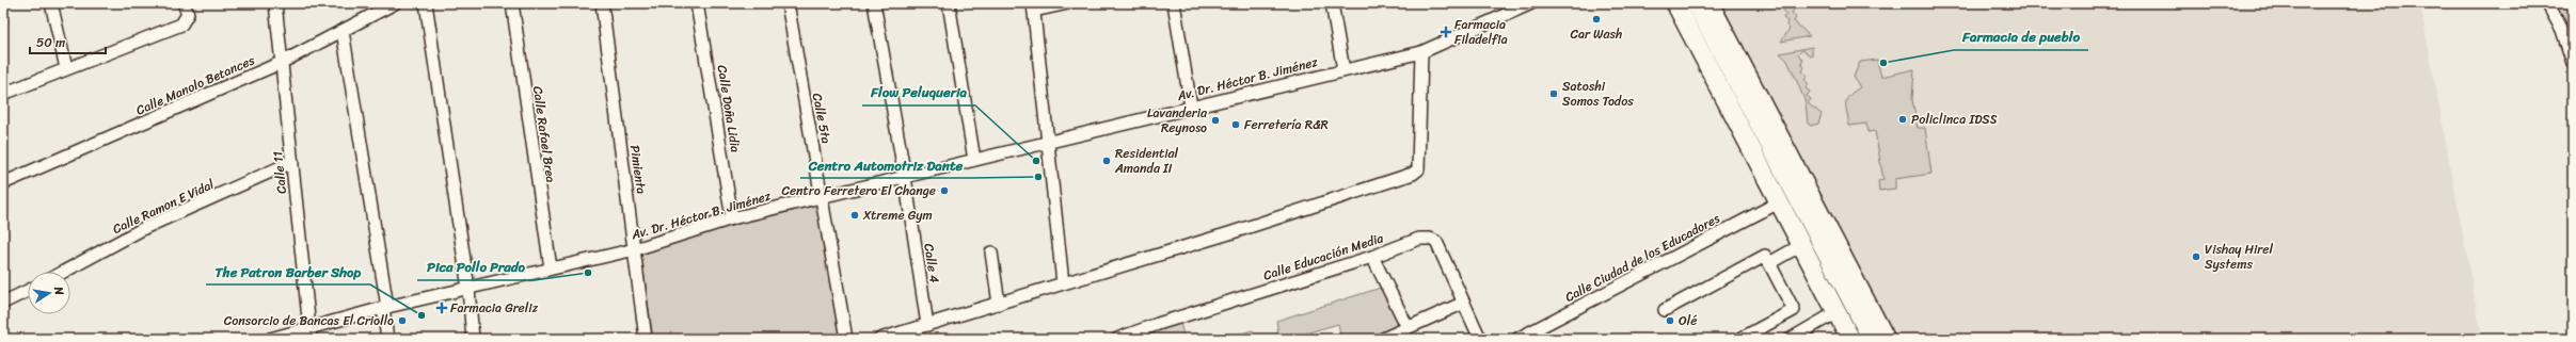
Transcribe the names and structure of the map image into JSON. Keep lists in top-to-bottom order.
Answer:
{
  "streets": {
    "street": [
      "Av. Dr. Héctor B. Jiménez",
      "Calle Manolo Betances",
      "Calle Doña Lidia",
      "Calle 5ta",
      "Calle Rafael Brea",
      "Pimienta",
      "Calle 11",
      "Calle Ramon E Vidal",
      "Calle Educación Media",
      "Calle Ciudad de los Educadores",
      "Calle 4"
    ]
  },
  "crossings": [
    ["Av. Dr. Héctor B. Jiménez", "Calle Doña Lidia"],
    ["Av. Dr. Héctor B. Jiménez", "Calle 5ta"],
    ["Av. Dr. Héctor B. Jiménez", "Calle Rafael Brea"],
    ["Av. Dr. Héctor B. Jiménez", "Pimienta"],
    ["Av. Dr. Héctor B. Jiménez", "Calle 11"],
    ["Av. Dr. Héctor B. Jiménez", "Calle 4"],
    ["Calle Manolo Betances", "Calle 11"],
    ["Calle 11", "Calle Ramon E Vidal"]
  ],
  "places": {
    "other": [
      "Car Wash",
      "Farmacia de pueblo",
      "Satoshi Somos Todos",
      "Policlinca IDSS",
      "Lavanderia Reynoso",
      "Ferretería R&R",
      "Flow Peluqueria",
      "Residential Amanda II",
      "Centro Automotriz Dante",
      "Centro Ferretero El Change",
      "Xtreme Gym",
      "Vishay Hirel Systems",
      "Pica Pollo Prado",
      "The Patron Barber Shop",
      "Consorcio de Bancas El Criollo",
      "Olé"
    ],
    "health": ["Farmacia Filadelfia", "Farmacia Greliz"]
  },
  "scale_bar": "50 m",
  "north": "right"
}
